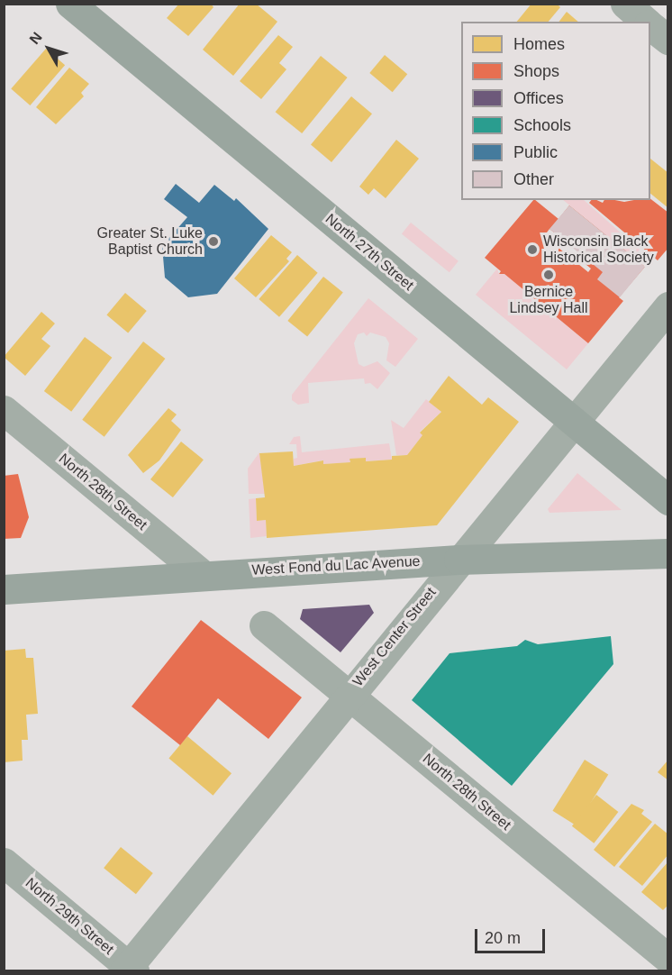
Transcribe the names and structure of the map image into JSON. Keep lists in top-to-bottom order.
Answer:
{
  "streets": {
    "main road": ["North 27th Street", "West Fond du Lac Avenue"],
    "street": ["North 28th Street", "West Center Street", "North 29th Street"]
  },
  "crossings": [
    ["North 27th Street", "West Center Street"],
    ["North 28th Street", "West Fond du Lac Avenue"],
    ["North 28th Street", "West Center Street"],
    ["West Fond du Lac Avenue", "West Center Street"],
    ["West Center Street", "North 29th Street"]
  ],
  "places": ["Greater St. Luke Baptist Church", "Wisconsin Black Historical Society", "Bernice Lindsey Hall"],
  "legend": [
    "Homes",
    "Shops",
    "Offices",
    "Schools",
    "Public",
    "Other"
  ],
  "scale_bar": "20 m",
  "north": "top left"
}
